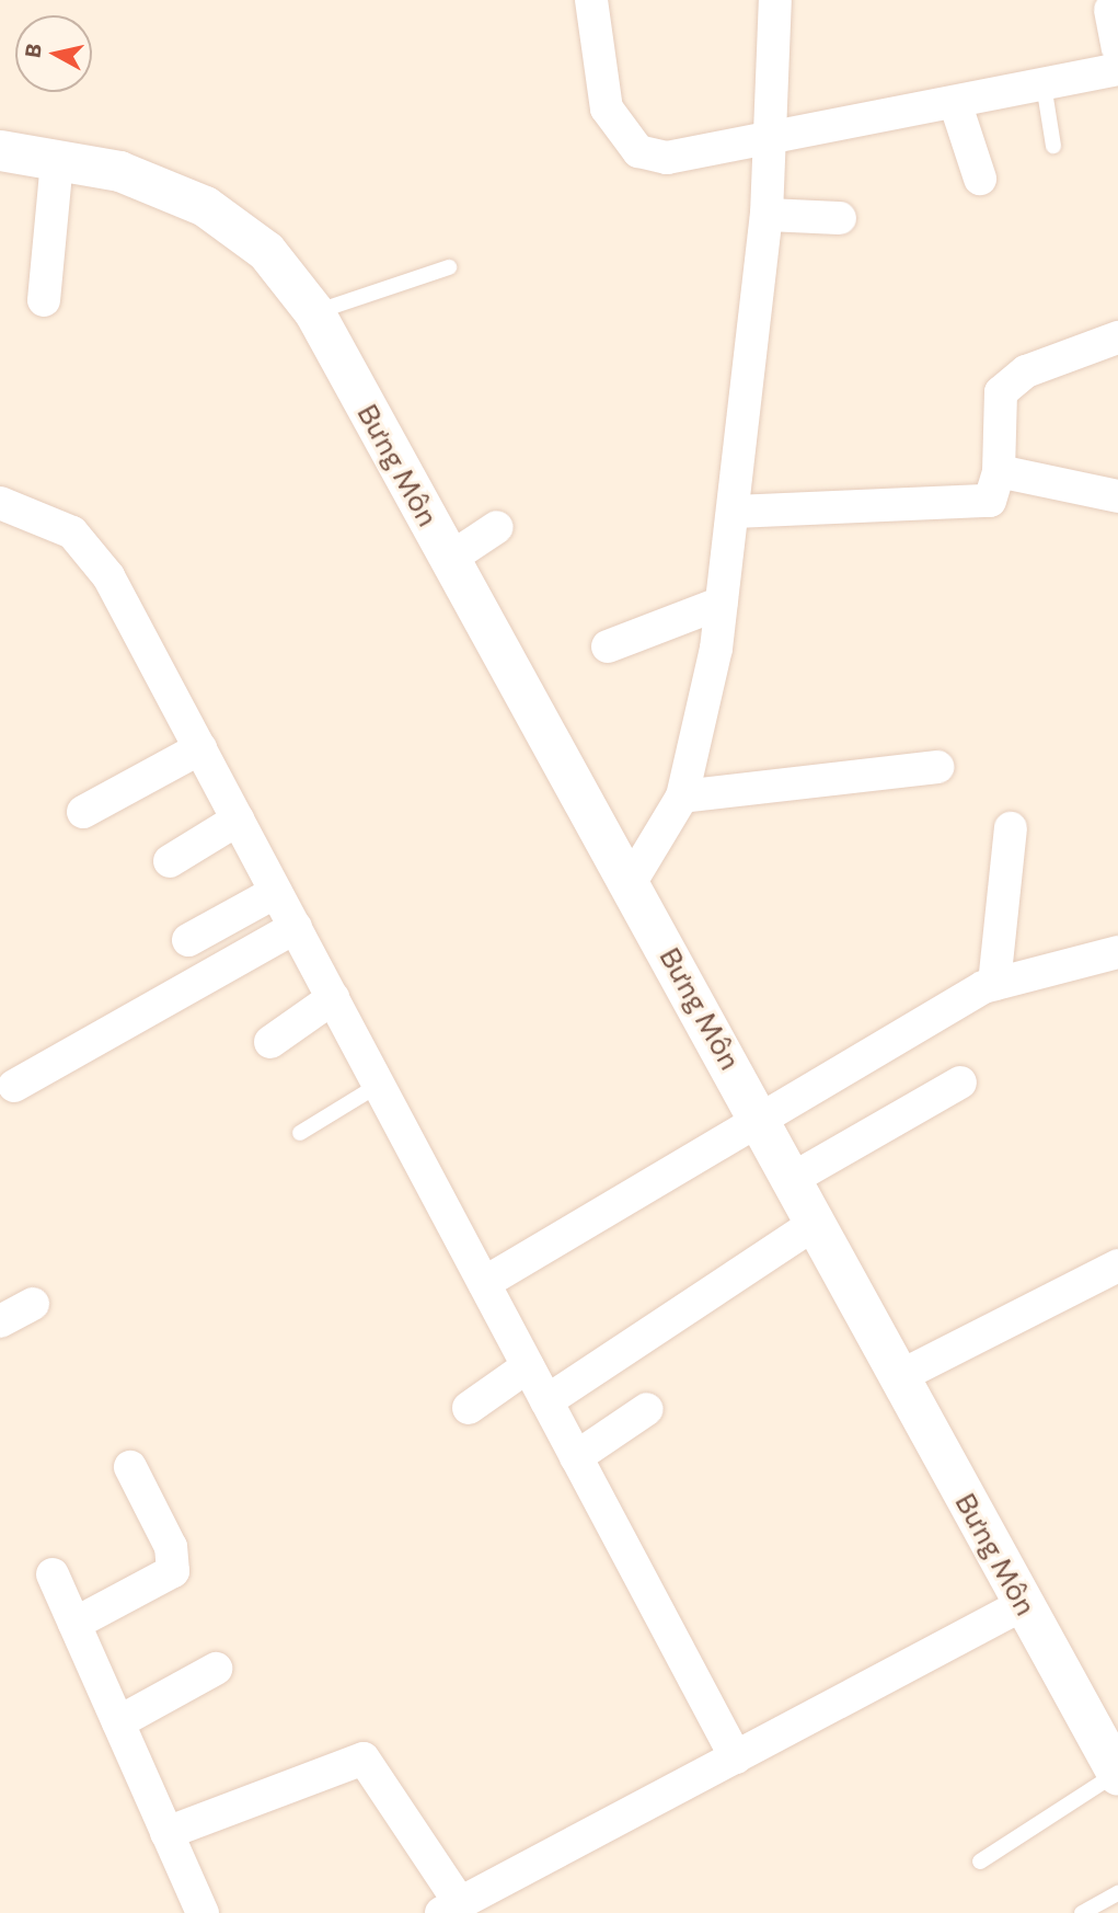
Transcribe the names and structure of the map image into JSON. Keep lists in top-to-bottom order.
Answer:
{
  "streets": {
    "street": ["Bưng Môn"]
  },
  "north": "left"
}
